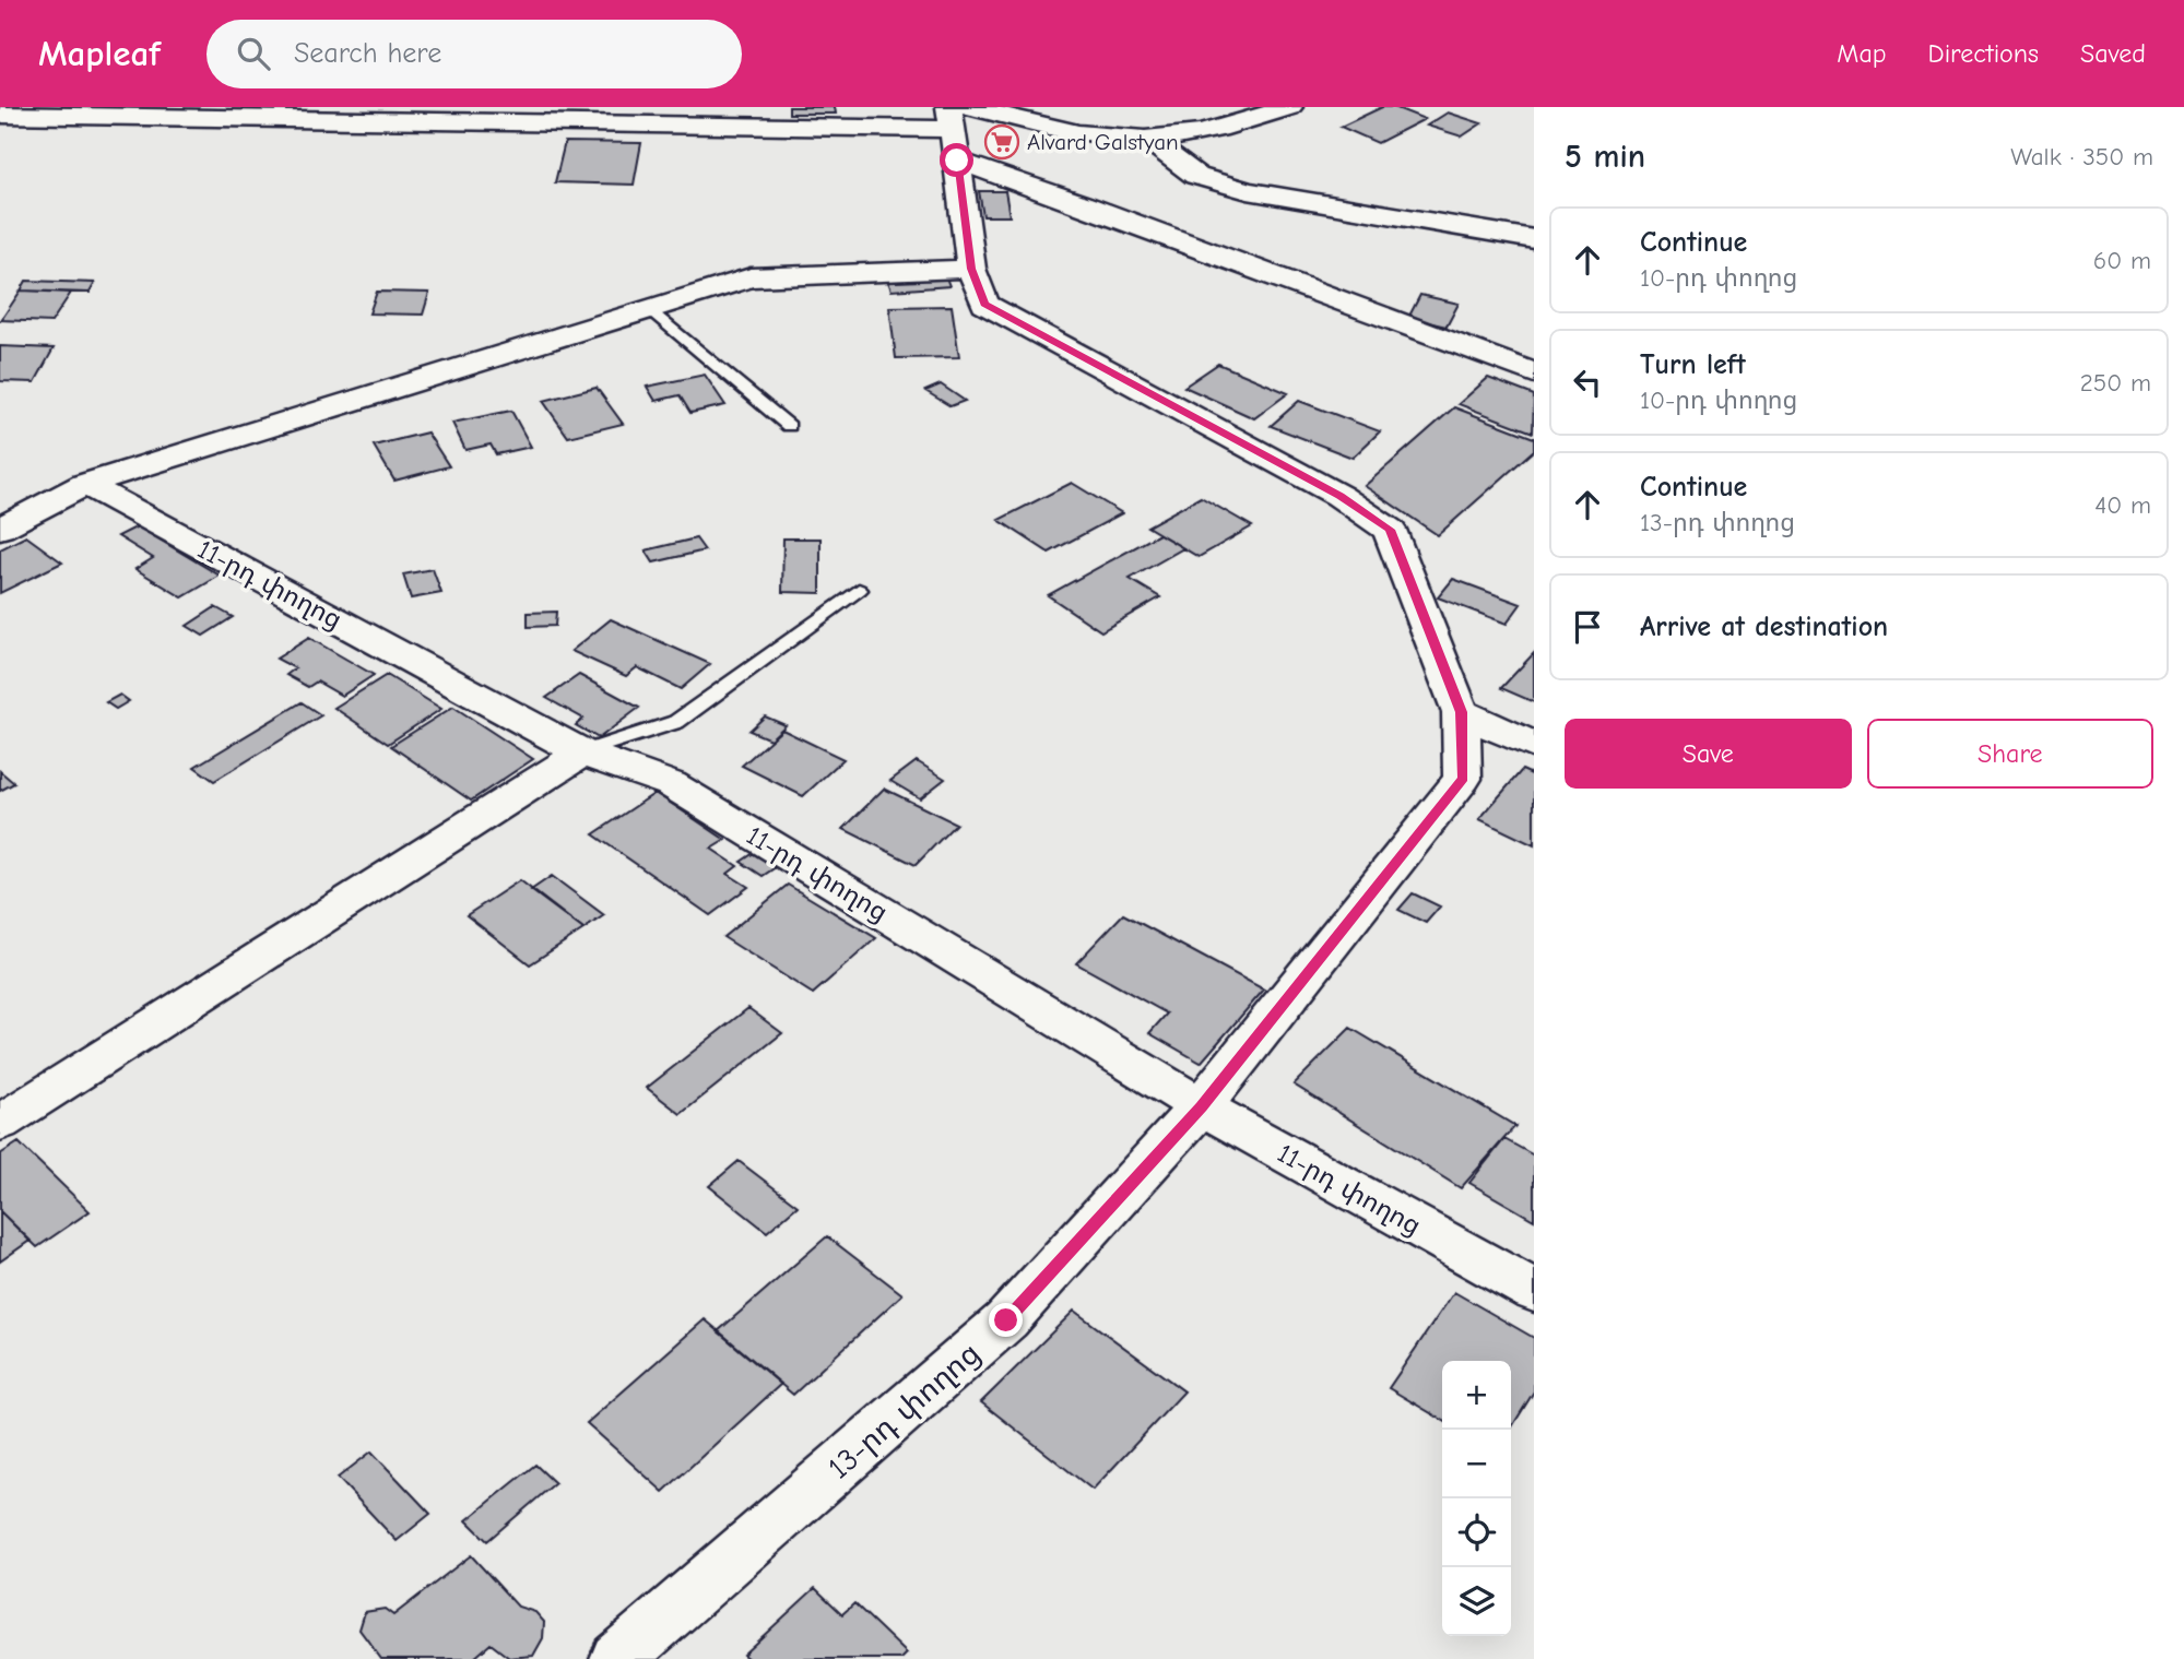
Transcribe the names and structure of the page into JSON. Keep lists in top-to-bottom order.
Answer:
{
  "streets": {
    "street": ["11-րդ փողոց", "13-րդ փողոց"]
  },
  "crossings": [
    ["11-րդ փողոց", "13-րդ փողոց"]
  ],
  "places": {
    "supermarket": ["Alvard Galstyan"]
  },
  "page": {
    "header": "Mapleaf",
    "search": "Search here",
    "nav": ["Map", "Directions", "Saved"],
    "heading": ["5 min", "Walk · 350 m"],
    "list": [
      ["Continue", "10-րդ փողոց", "60 m"],
      ["Turn left", "10-րդ փողոց", "250 m"],
      ["Continue", "13-րդ փողոց", "40 m"],
      "Arrive at destination"
    ],
    "buttons": ["Save", "Share"],
    "map_buttons": ["+", "−"]
  }
}
